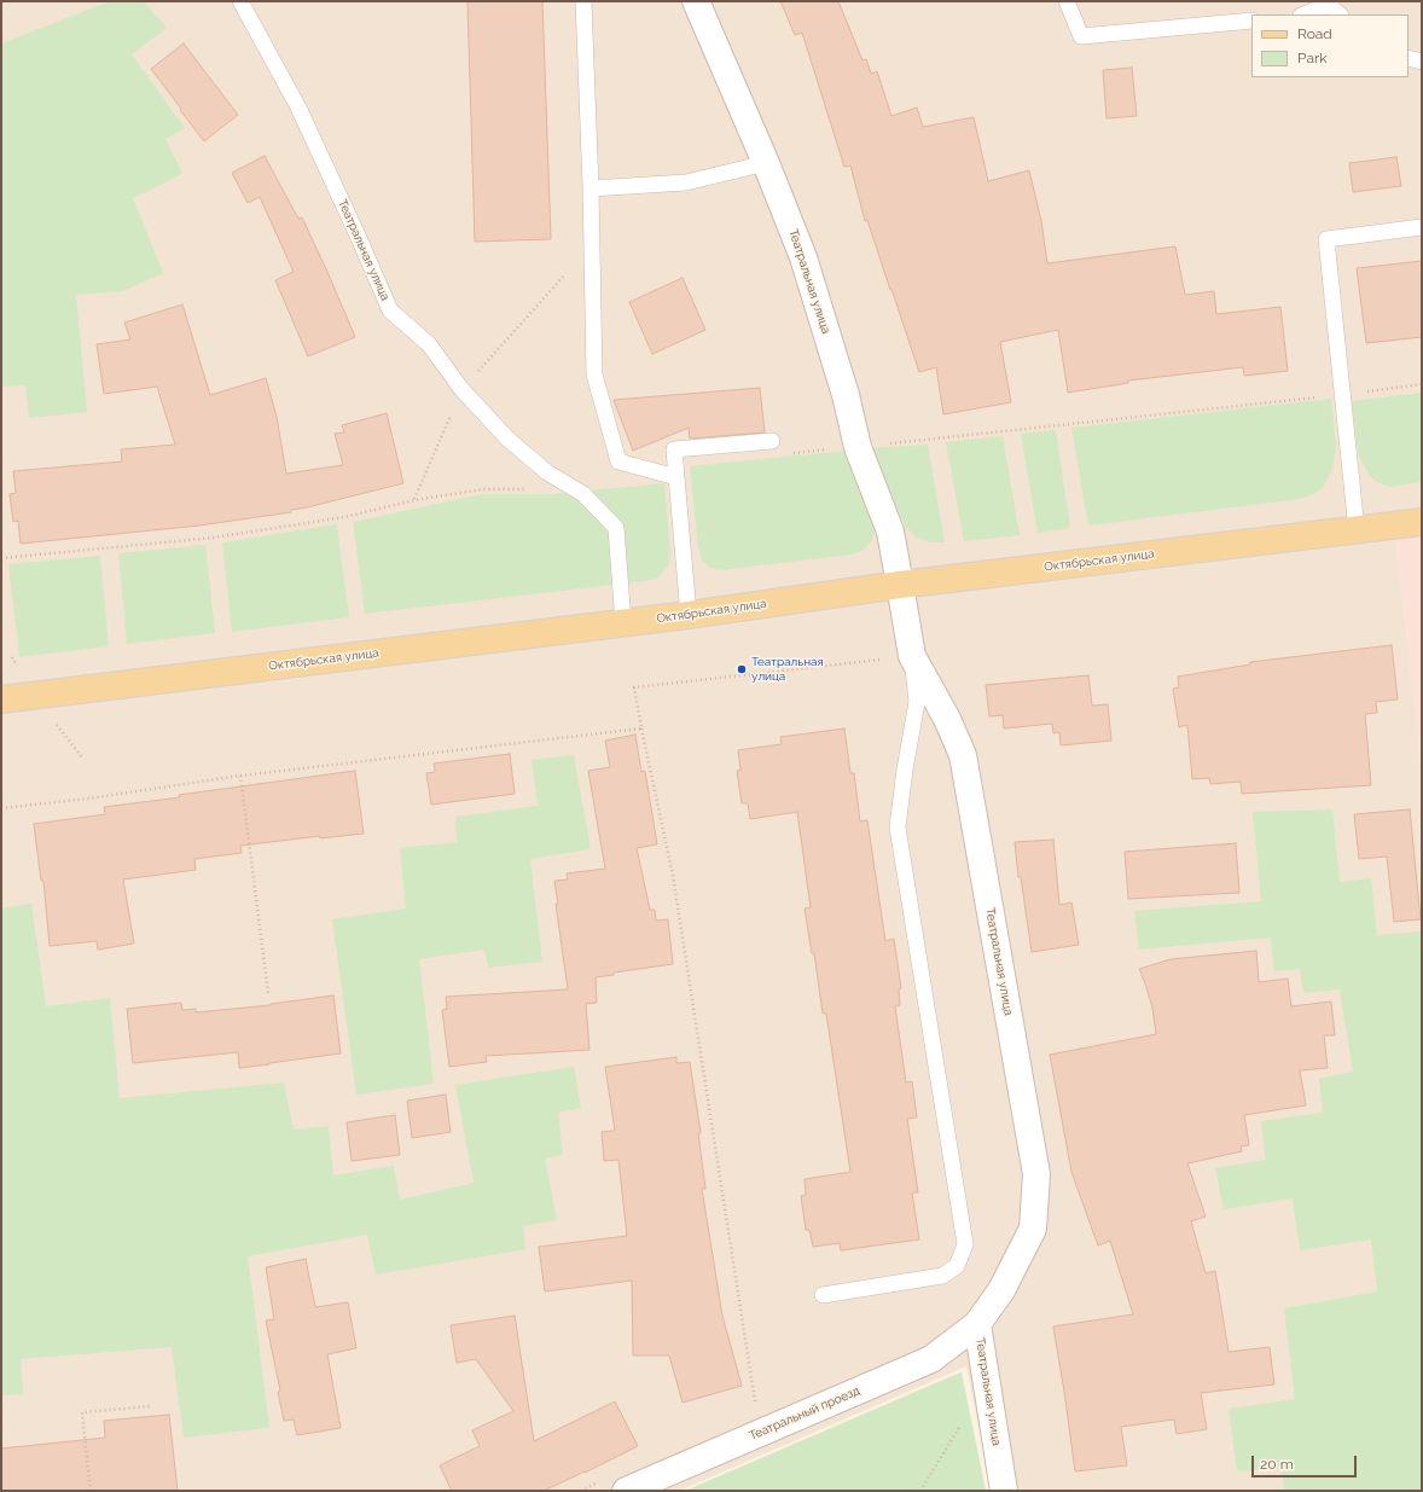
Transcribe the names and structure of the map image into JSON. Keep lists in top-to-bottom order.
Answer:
{
  "streets": {
    "main road": ["Октябрьская улица"],
    "street": ["Театральная улица", "Театральный проезд"]
  },
  "crossings": [
    ["Театральная улица", "Октябрьская улица"],
    ["Театральная улица", "Театральный проезд"]
  ],
  "places": ["Театральная улица"],
  "legend": ["Road", "Park"],
  "scale_bar": "20 m"
}
